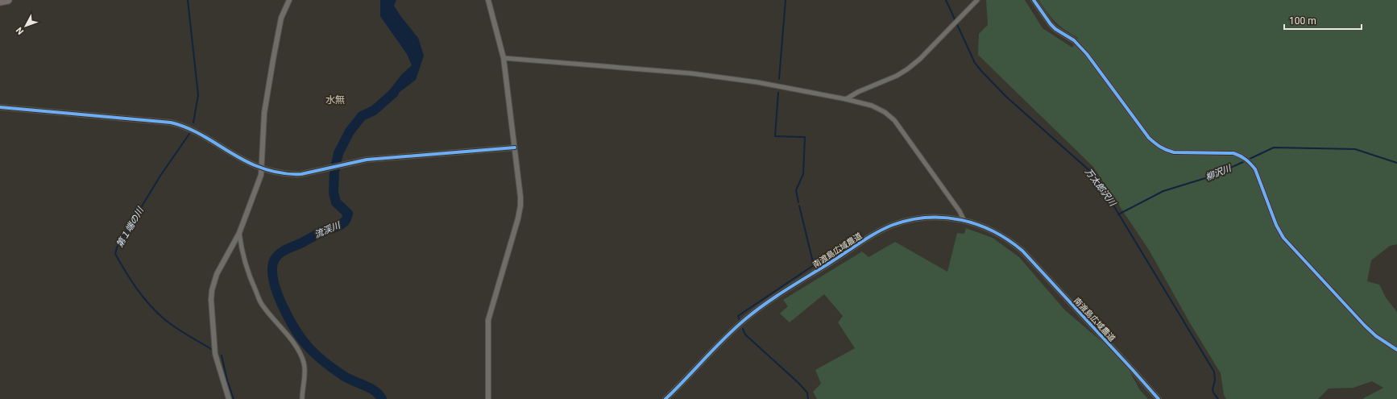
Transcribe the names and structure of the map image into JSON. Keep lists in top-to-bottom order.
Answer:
{
  "streets": {
    "street": ["南渡島広域農道"]
  },
  "districts": ["水無"],
  "water": [
    "柳沢川",
    "万太郎沢川",
    "第１端の川",
    "流渓川"
  ],
  "scale_bar": "100 m",
  "north": "bottom left"
}
